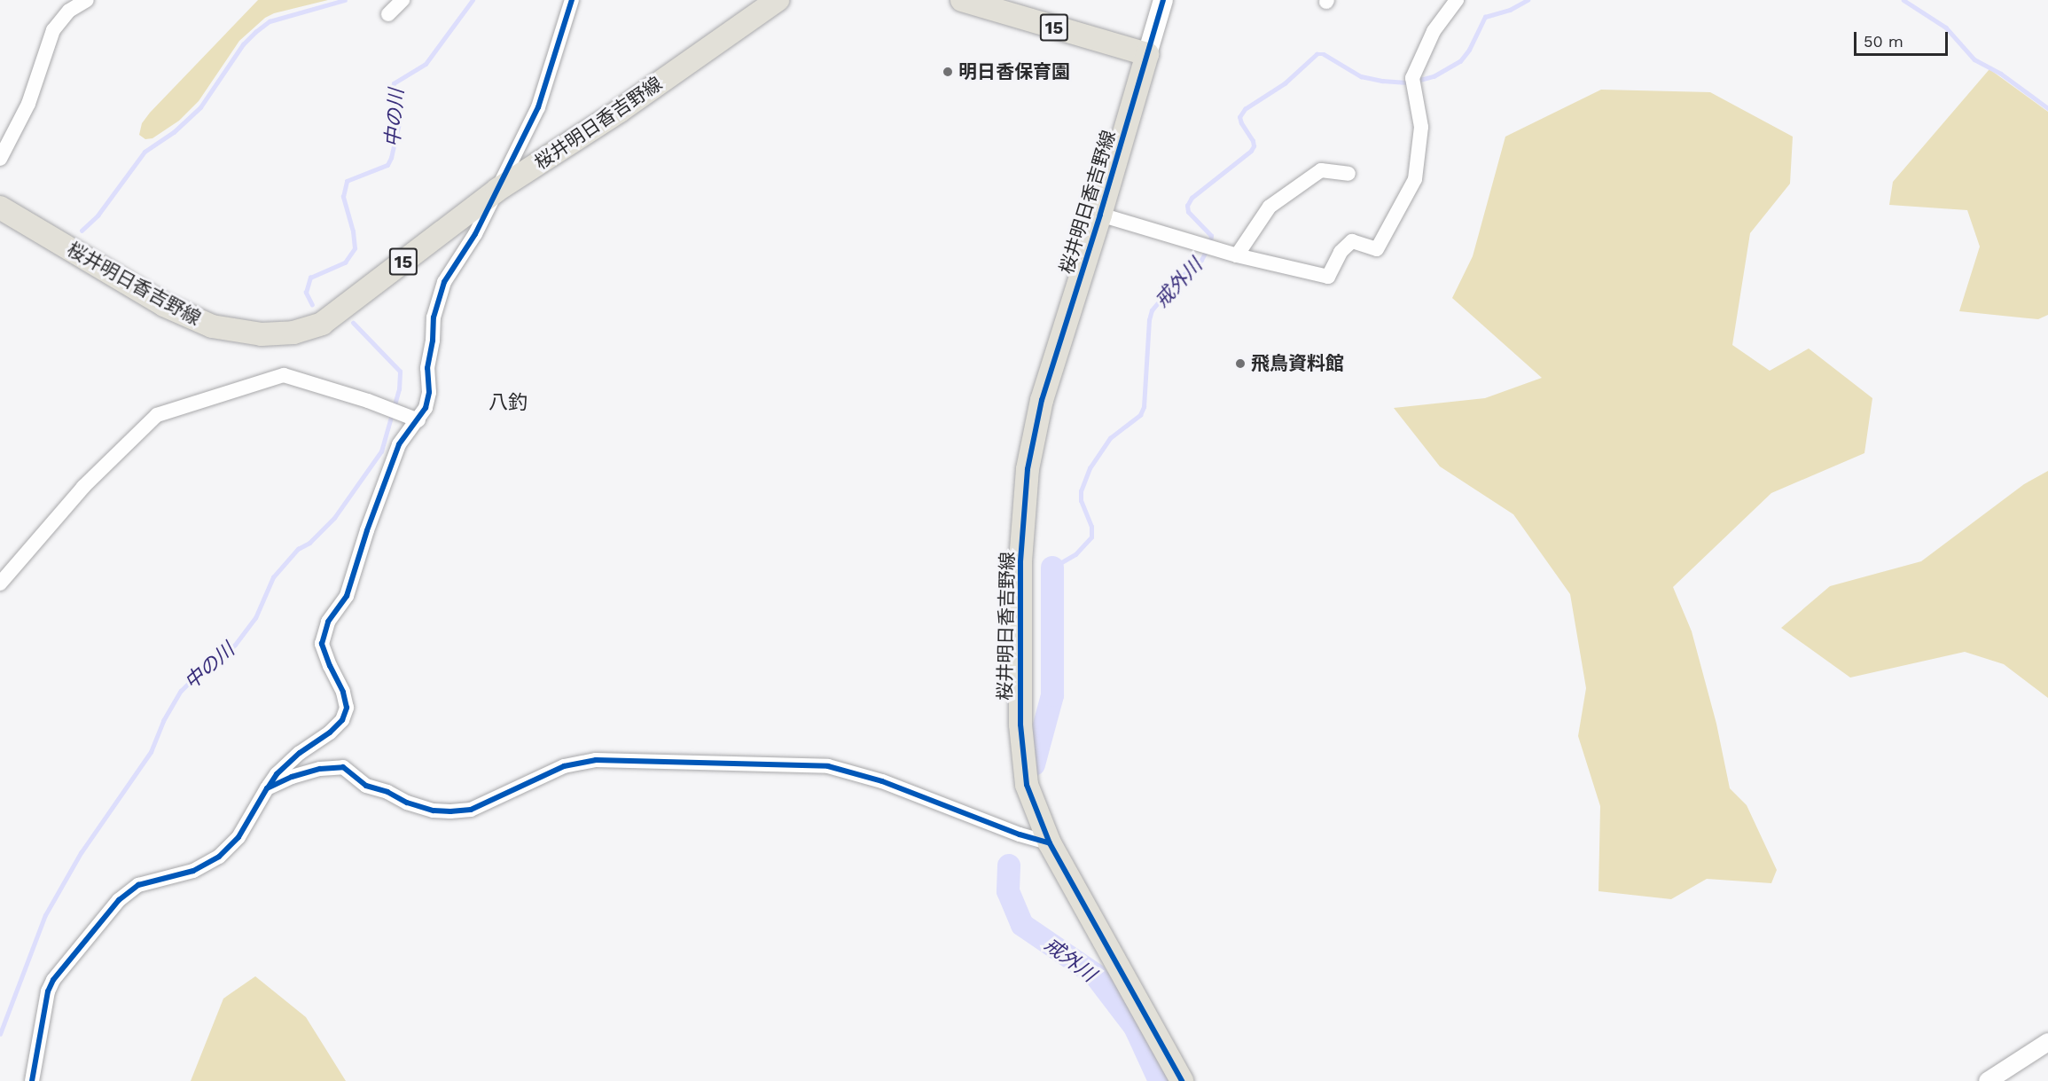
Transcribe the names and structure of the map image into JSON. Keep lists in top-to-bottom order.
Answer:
{
  "streets": {
    "main road": ["15", "桜井明日香吉野線"]
  },
  "crossings": [
    ["15", "桜井明日香吉野線"]
  ],
  "districts": ["八釣"],
  "water": ["中の川", "戒外川"],
  "places": ["明日香保育園", "飛鳥資料館"],
  "scale_bar": "50 m"
}
